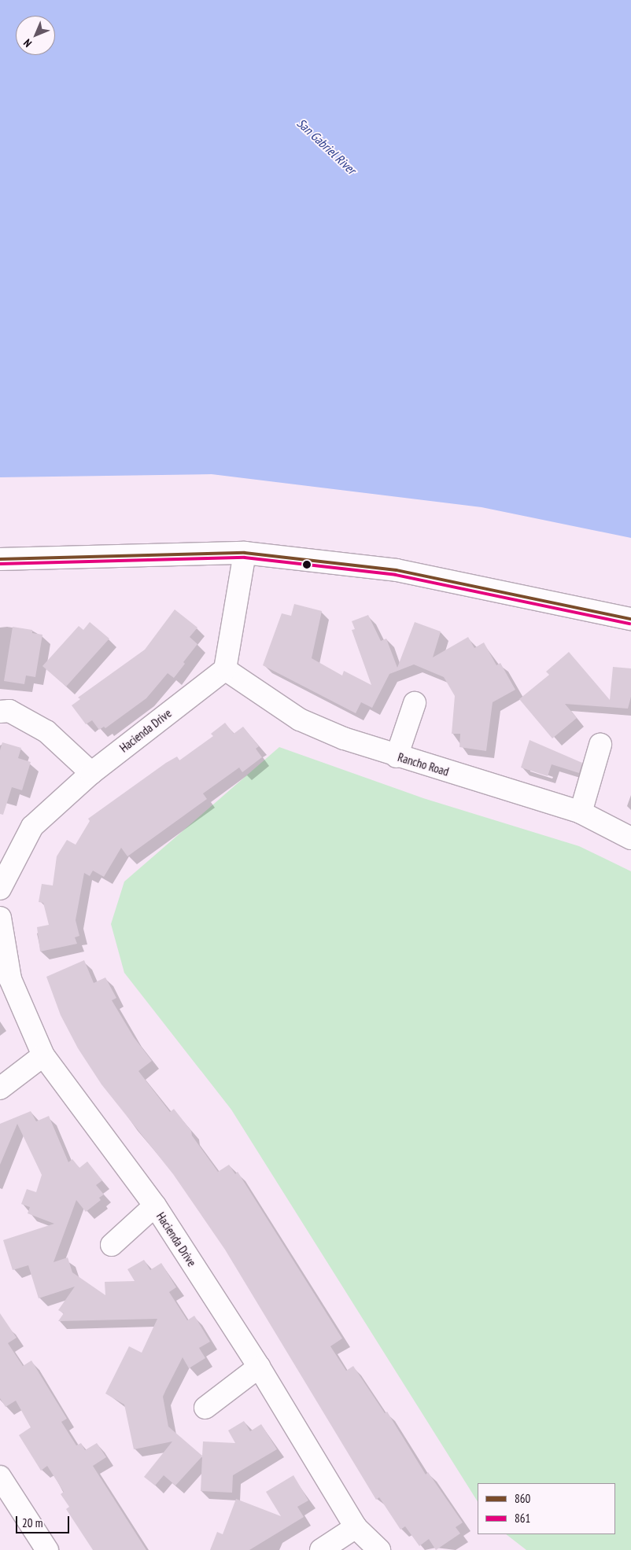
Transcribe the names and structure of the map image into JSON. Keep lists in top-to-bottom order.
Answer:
{
  "streets": {
    "street": ["Hacienda Drive", "Rancho Road"]
  },
  "crossings": [
    ["Hacienda Drive", "Rancho Road"]
  ],
  "water": ["San Gabriel River"],
  "lines": ["transit line 860", "transit line 861"],
  "legend": ["860", "861"],
  "scale_bar": "20 m",
  "north": "bottom left"
}
